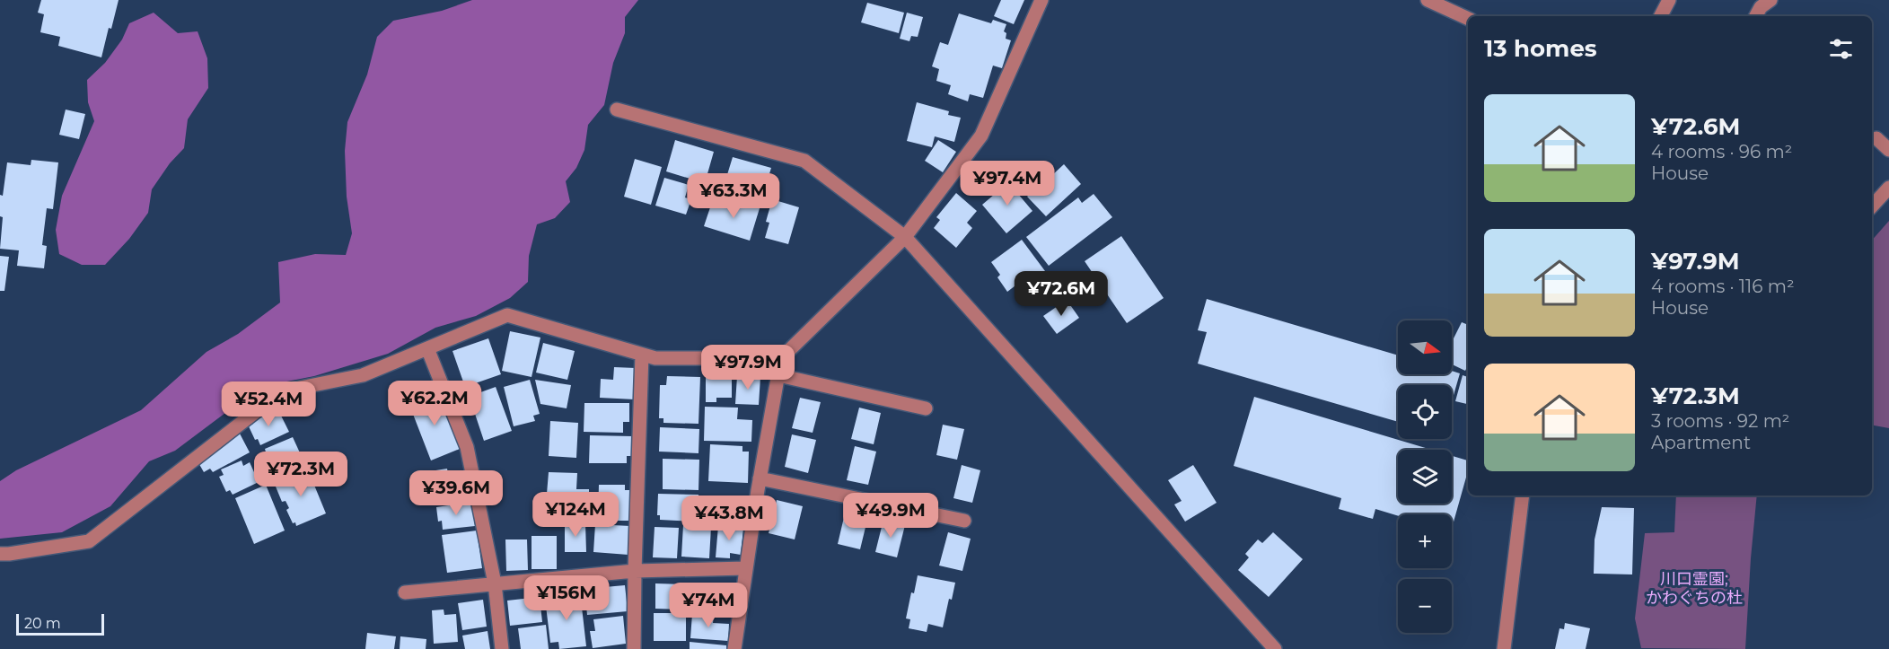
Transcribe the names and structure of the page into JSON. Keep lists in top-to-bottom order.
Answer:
{
  "parks": ["川口霊園; かわぐちの杜"],
  "scale_bar": "20 m",
  "north": "right",
  "page": {
    "heading": "13 homes",
    "list": [
      {
        "name": "¥72.6M",
        "note": "4 rooms · 96 m² · House"
      },
      {
        "name": "¥97.9M",
        "note": "4 rooms · 116 m² · House"
      },
      {
        "name": "¥72.3M",
        "note": "3 rooms · 92 m² · Apartment"
      }
    ],
    "price": [
      "¥97.4M",
      "¥63.3M",
      "¥72.6M",
      "¥97.9M",
      "¥62.2M",
      "¥52.4M",
      "¥72.3M",
      "¥39.6M",
      "¥124M",
      "¥49.9M",
      "¥43.8M",
      "¥156M",
      "¥74M"
    ],
    "map_buttons": ["+", "−"],
    "scale": "20 m"
  }
}
